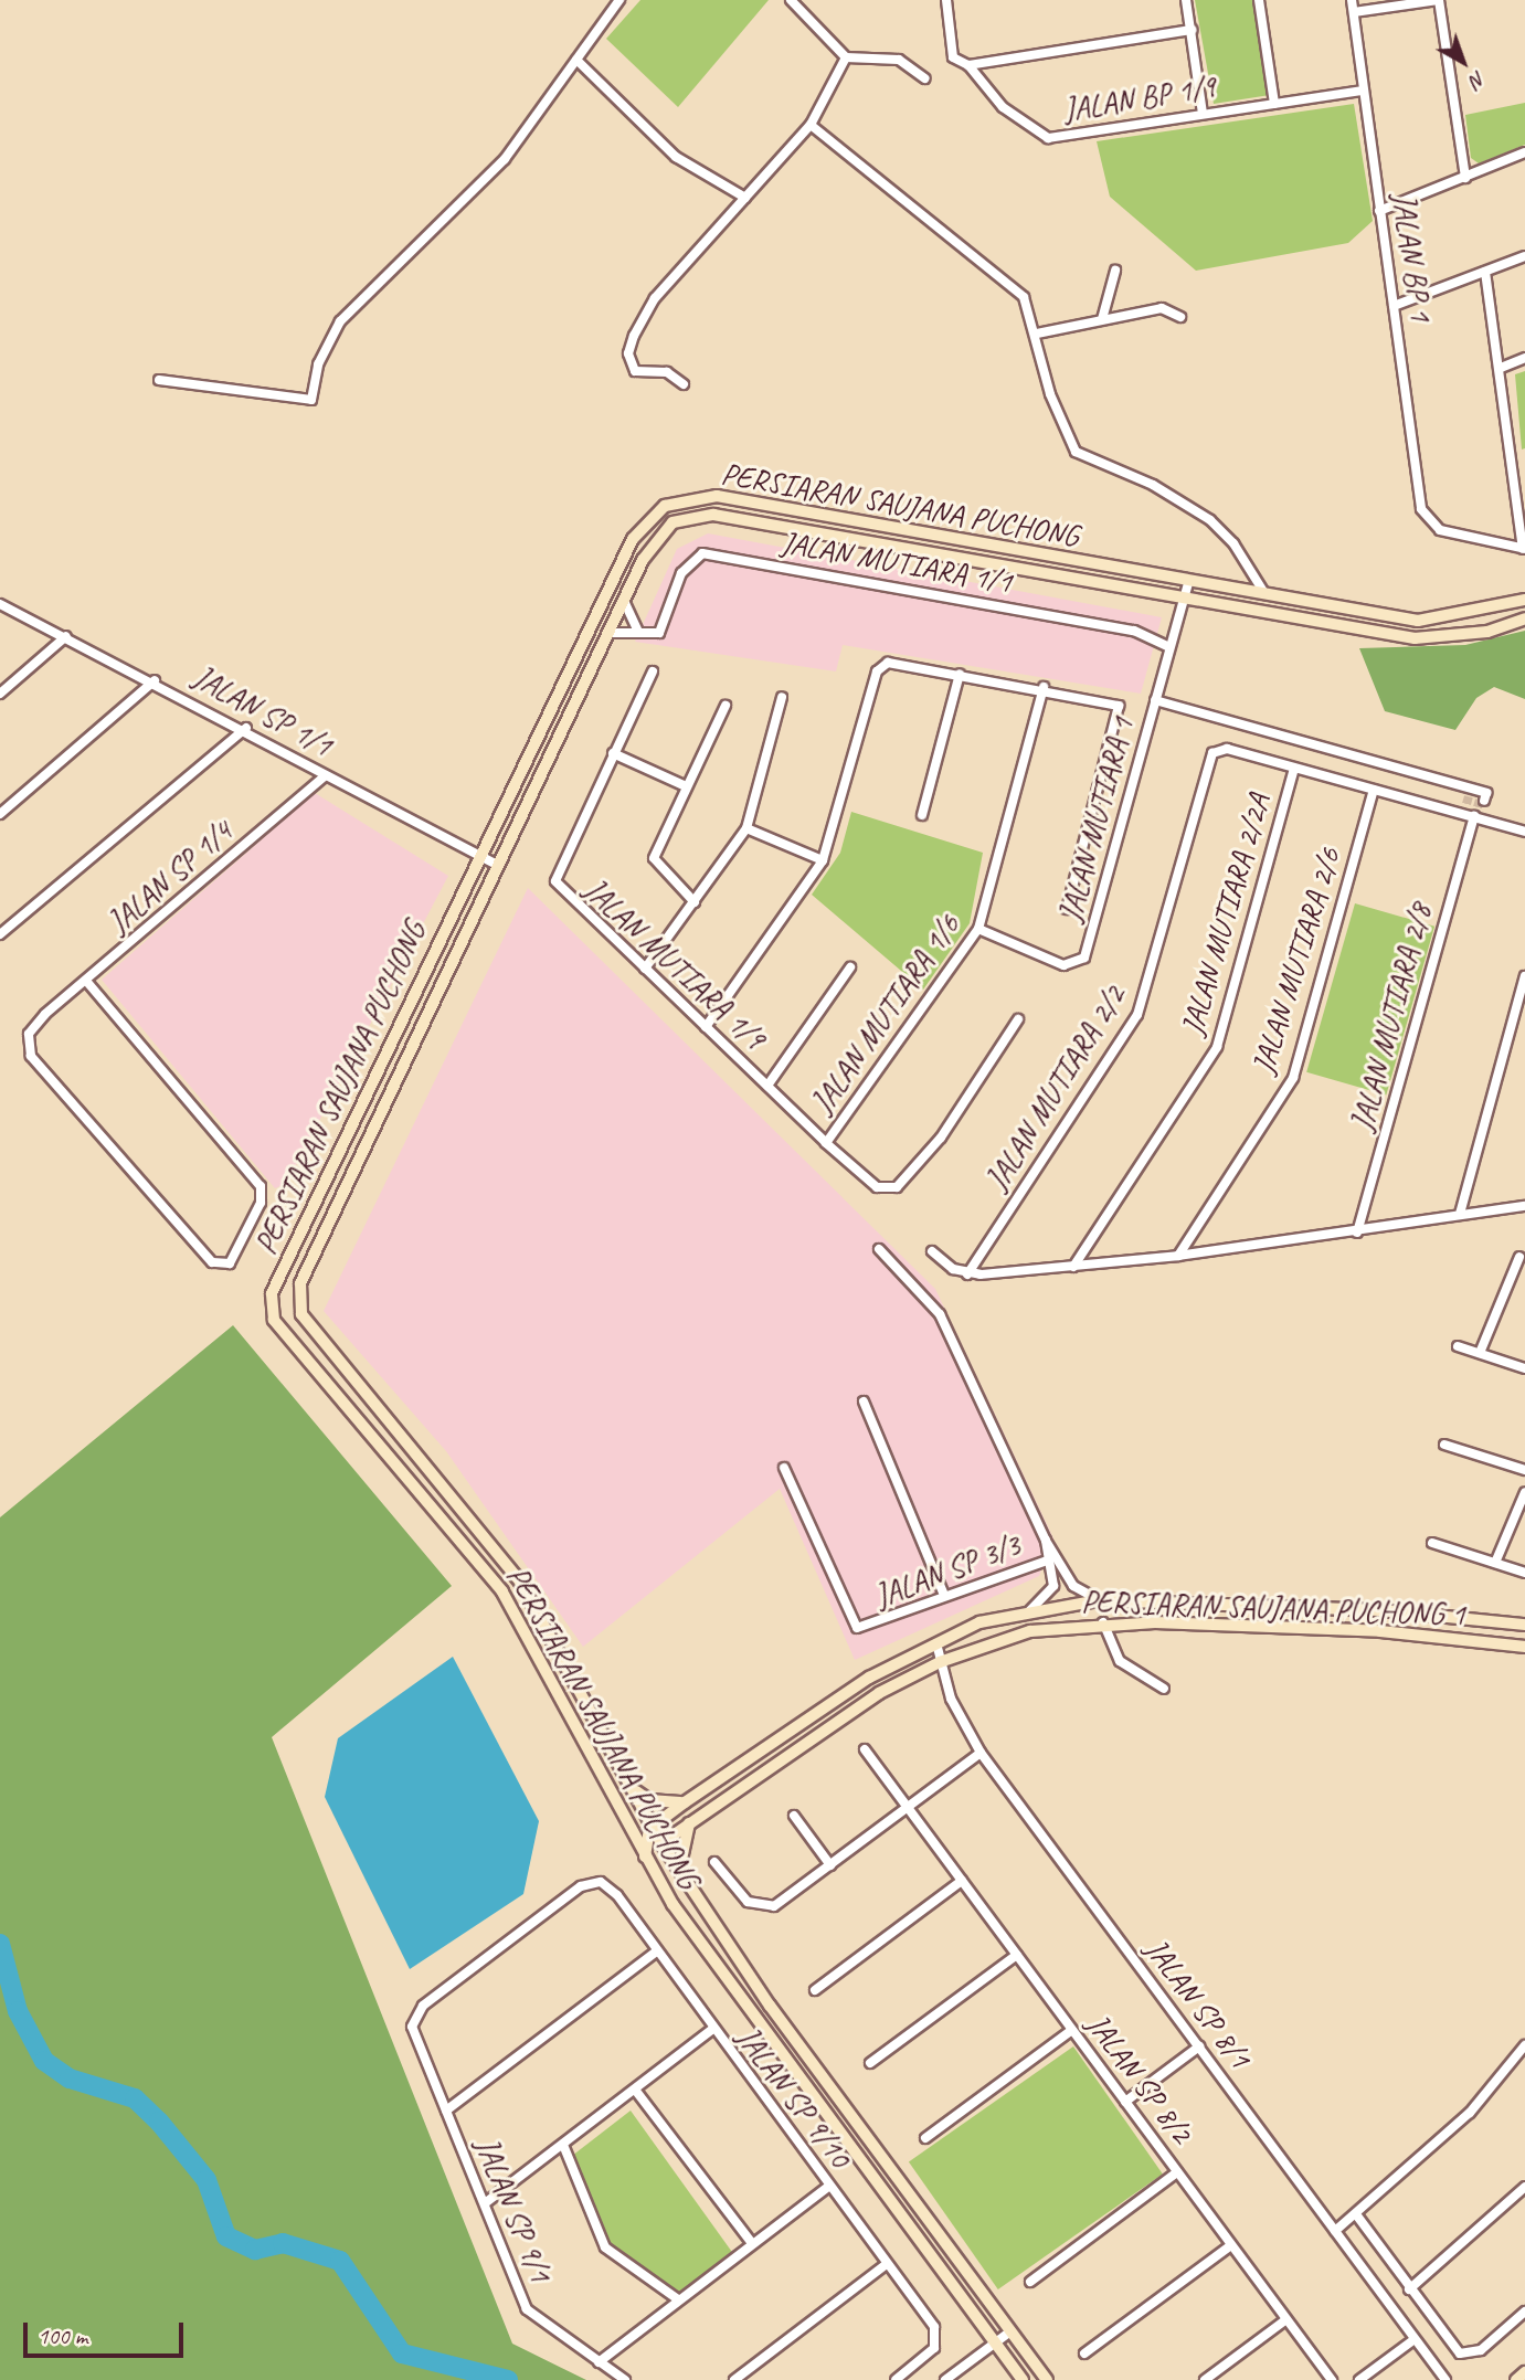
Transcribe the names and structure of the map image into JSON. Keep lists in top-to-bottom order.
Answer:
{
  "streets": {
    "street": [
      "JALAN BP 1/9",
      "JALAN BP 1",
      "PERSIARAN SAUJANA PUCHONG",
      "JALAN MUTIARA 1/1",
      "JALAN SP 1/1",
      "JALAN MUTIARA 1",
      "JALAN SP 1/4",
      "JALAN MUTIARA 2/2A",
      "JALAN MUTIARA 2/6",
      "JALAN MUTIARA 1/9",
      "JALAN MUTIARA 1/6",
      "JALAN MUTIARA 2/8",
      "JALAN MUTIARA 2/2",
      "JALAN SP 3/3",
      "PERSIARAN SAUJANA PUCHONG 1",
      "JALAN SP 8/1",
      "JALAN SP 8/2",
      "JALAN SP 9/10",
      "JALAN SP 9/1"
    ]
  },
  "crossings": [
    ["JALAN BP 1/9", "JALAN BP 1"],
    ["PERSIARAN SAUJANA PUCHONG", "JALAN SP 1/1"],
    ["PERSIARAN SAUJANA PUCHONG", "JALAN MUTIARA 1"],
    ["PERSIARAN SAUJANA PUCHONG", "PERSIARAN SAUJANA PUCHONG 1"],
    ["JALAN MUTIARA 1/1", "JALAN MUTIARA 1"],
    ["JALAN SP 1/1", "JALAN SP 1/4"],
    ["JALAN MUTIARA 1", "JALAN MUTIARA 1/6"],
    ["JALAN MUTIARA 2/2A", "JALAN MUTIARA 2/2"],
    ["JALAN MUTIARA 1/9", "JALAN MUTIARA 1/6"],
    ["PERSIARAN SAUJANA PUCHONG 1", "JALAN SP 8/1"],
    ["JALAN SP 9/10", "JALAN SP 9/1"]
  ],
  "scale_bar": "100 m",
  "north": "bottom right"
}
